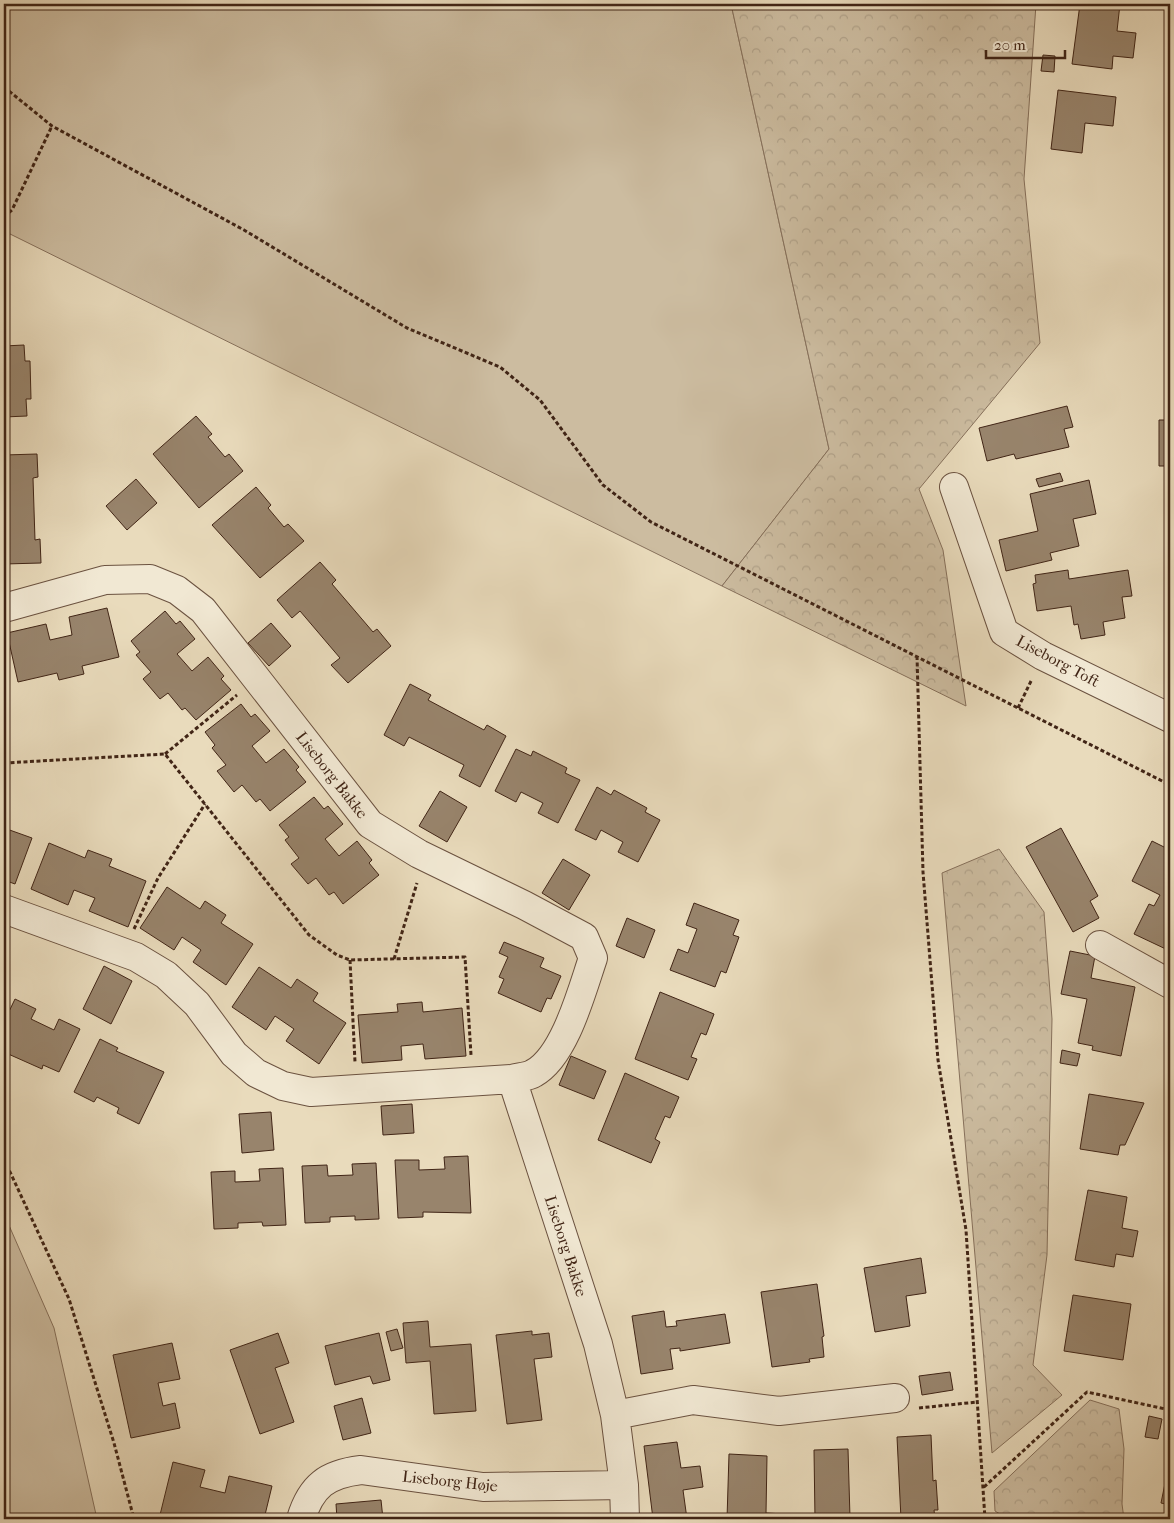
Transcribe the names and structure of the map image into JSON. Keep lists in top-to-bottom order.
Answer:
{
  "streets": {
    "street": ["Liseborg Toft", "Liseborg Bakke", "Liseborg Høje"]
  },
  "crossings": [
    ["Liseborg Bakke", "Liseborg Høje"]
  ],
  "scale_bar": "20 m"
}
